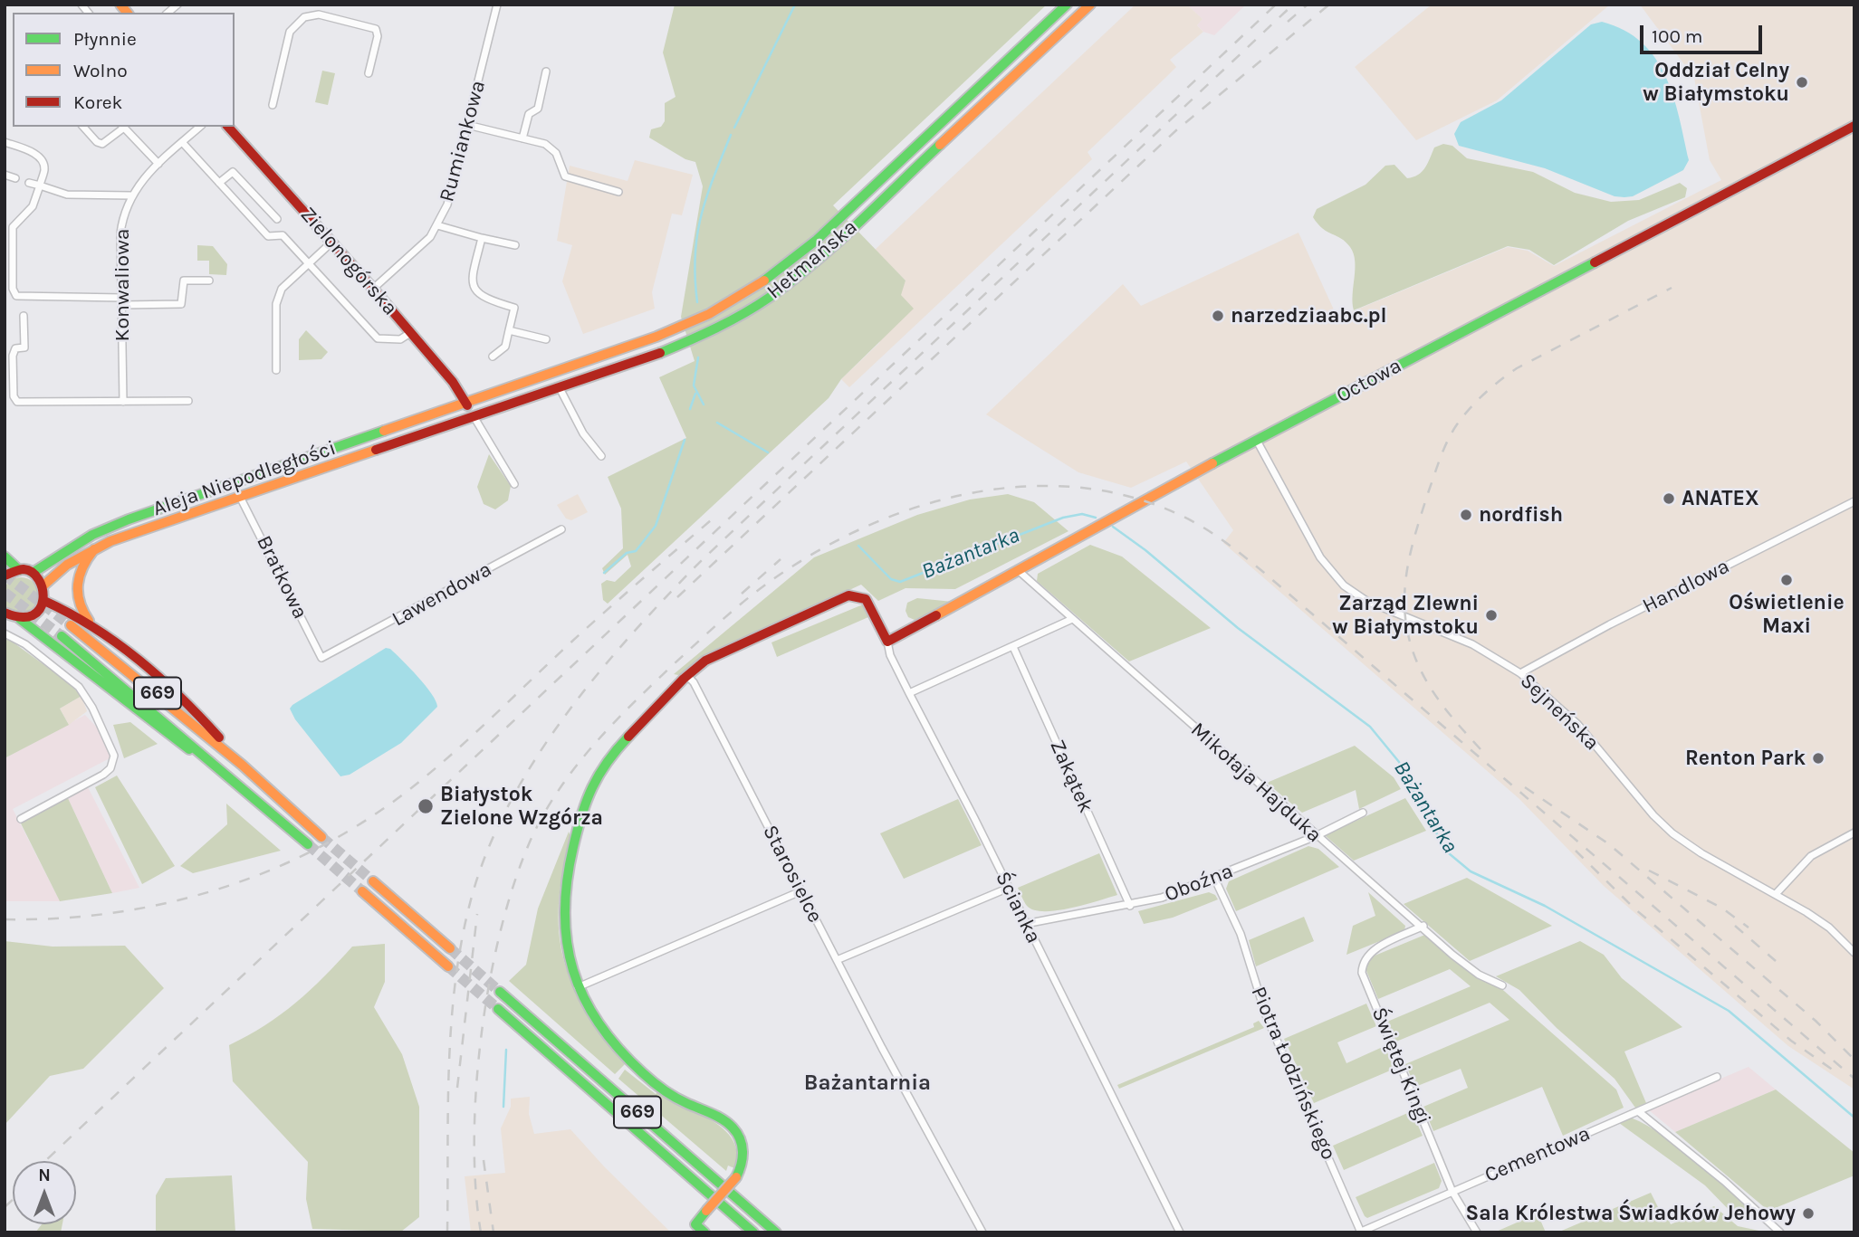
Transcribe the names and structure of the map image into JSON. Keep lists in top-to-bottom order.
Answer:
{
  "streets": {
    "main road": [
      "Hetmańska",
      "Zielonogórska",
      "Octowa",
      "Aleja Niepodległości",
      "669",
      "Ścianka"
    ],
    "street": [
      "Rumiankowa",
      "Konwaliowa",
      "Bratkowa",
      "Handlowa",
      "Lawendowa",
      "Sejneńska",
      "Zakątek",
      "Mikołaja Hajduka",
      "Starosielce",
      "Oboźna",
      "Świętej Kingi",
      "Piotra Łodzińskiego",
      "Cementowa"
    ]
  },
  "crossings": [
    ["Rumiankowa", "Zielonogórska"],
    ["Hetmańska", "Zielonogórska"],
    ["Hetmańska", "Aleja Niepodległości"],
    ["Zielonogórska", "Aleja Niepodległości"],
    ["Octowa", "Sejneńska"],
    ["Octowa", "Mikołaja Hajduka"],
    ["Octowa", "Ścianka"],
    ["Aleja Niepodległości", "Bratkowa"],
    ["Bratkowa", "Lawendowa"],
    ["Handlowa", "Sejneńska"],
    ["Zakątek", "Oboźna"],
    ["Mikołaja Hajduka", "Oboźna"],
    ["Mikołaja Hajduka", "Świętej Kingi"],
    ["Starosielce", "Ścianka"],
    ["Oboźna", "Ścianka"],
    ["Oboźna", "Piotra Łodzińskiego"],
    ["Świętej Kingi", "Cementowa"],
    ["Piotra Łodzińskiego", "Cementowa"]
  ],
  "districts": ["Bażantarnia"],
  "water": ["Bażantarka"],
  "places": [
    "Oddział Celny w Białymstoku",
    "narzedziaabc.pl",
    "ANATEX",
    "nordfish",
    "Oświetlenie Maxi",
    "Zarząd Zlewni w Białymstoku",
    "Renton Park",
    "Białystok Zielone Wzgórza",
    "Sala Królestwa Świadków Jehowy"
  ],
  "legend": ["Płynnie", "Wolno", "Korek"],
  "scale_bar": "100 m",
  "north": "top"
}
